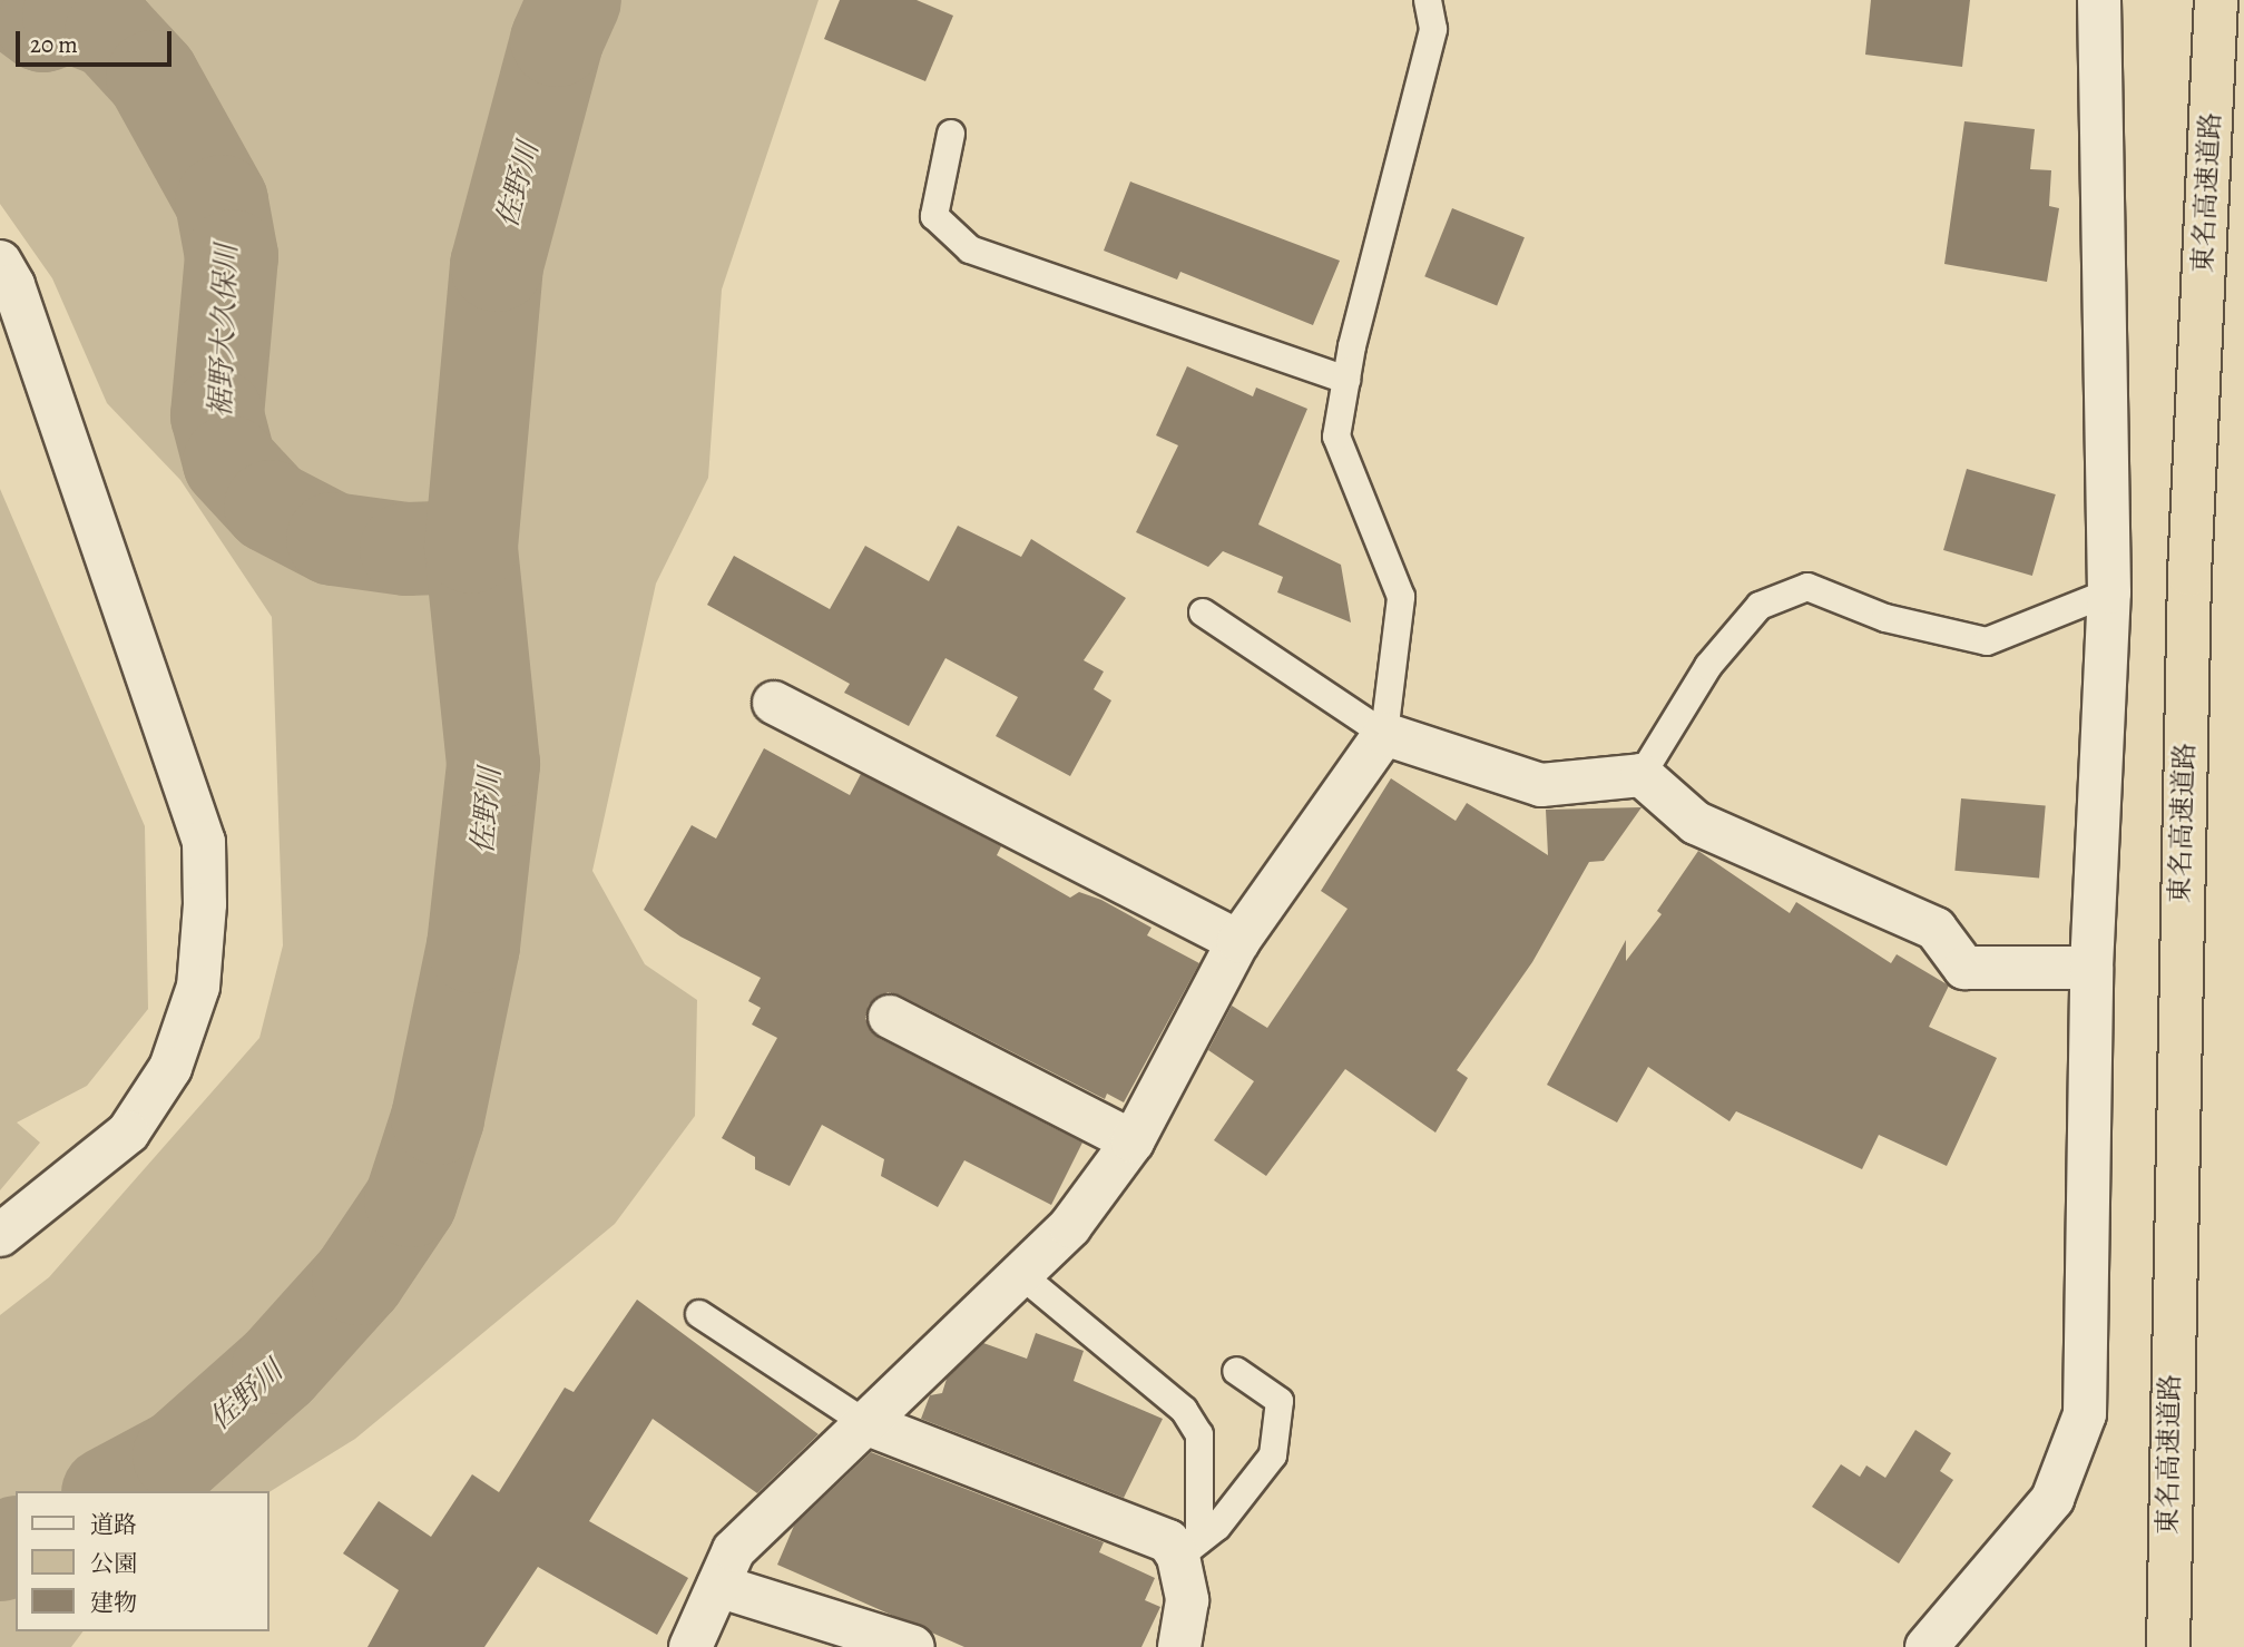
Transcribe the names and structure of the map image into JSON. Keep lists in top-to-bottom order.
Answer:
{
  "streets": {
    "highway": ["東名高速道路"]
  },
  "water": ["佐野川", "裾野大久保川"],
  "legend": ["道路", "公園", "建物"],
  "scale_bar": "20 m"
}
